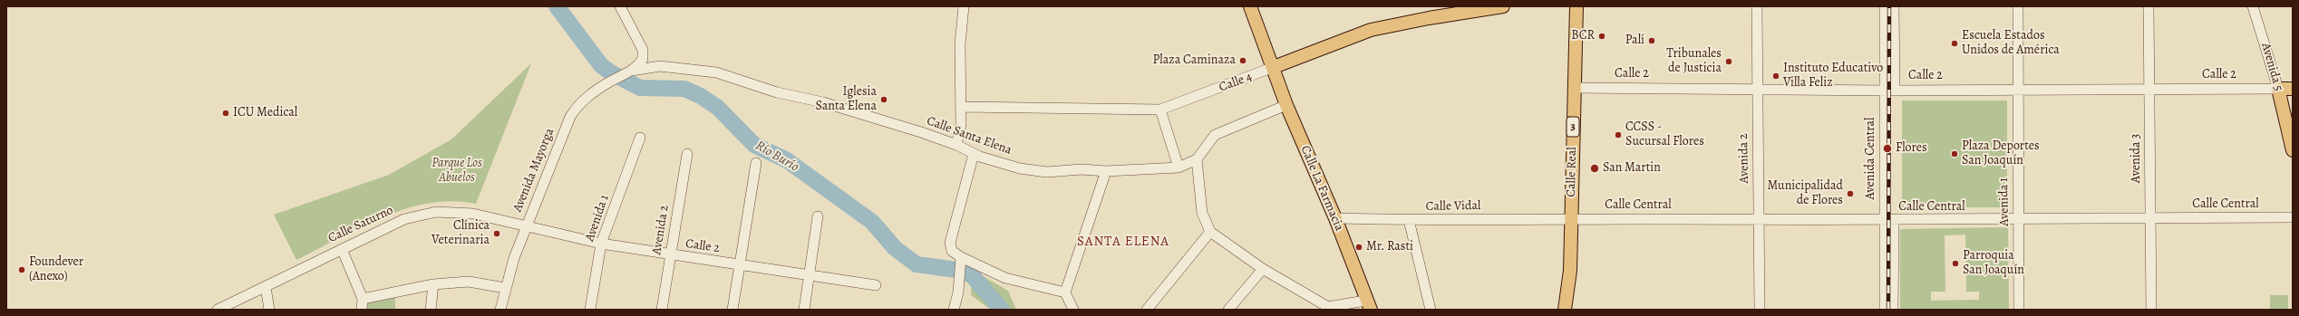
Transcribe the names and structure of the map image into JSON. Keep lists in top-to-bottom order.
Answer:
{
  "streets": {
    "main road": [
      "Avenida 5",
      "Calle 4",
      "3",
      "Calle Real",
      "Calle La Farmacia"
    ],
    "street": [
      "Calle 2",
      "Calle Santa Elena",
      "Avenida 2",
      "Avenida Central",
      "Avenida 3",
      "Avenida Mayorga",
      "Avenida 1",
      "Calle Central",
      "Calle Vidal",
      "Calle Saturno"
    ]
  },
  "crossings": [
    ["Avenida 5", "Calle 2"],
    ["Calle 2", "Avenida 2"],
    ["Calle 2", "Avenida Central"],
    ["Calle 2", "Avenida 3"],
    ["Calle 2", "Avenida Mayorga"],
    ["Calle 2", "Calle Real"],
    ["Calle 2", "Avenida 1"],
    ["Calle 2", "Calle Saturno"],
    ["Calle 4", "Calle La Farmacia"],
    ["Calle Santa Elena", "Avenida Mayorga"],
    ["Calle Santa Elena", "Calle La Farmacia"],
    ["Avenida 2", "Calle Central"],
    ["Avenida Central", "Calle Central"],
    ["Avenida 3", "Calle Central"],
    ["Avenida Mayorga", "Calle Saturno"],
    ["Calle Real", "Calle Central"],
    ["Calle Real", "Calle Vidal"],
    ["Calle La Farmacia", "Calle Vidal"],
    ["Avenida 1", "Calle Central"],
    ["Calle Central", "Calle Vidal"]
  ],
  "districts": ["SANTA ELENA"],
  "water": ["Río Burío"],
  "parks": ["Parque Los Abuelos"],
  "places": [
    "BCR",
    "Palí",
    "Escuela Estados Unidos de América",
    "Plaza Caminaza",
    "Tribunales de Justicia",
    "Instituto Educativo Villa Feliz",
    "Iglesia Santa Elena",
    "ICU Medical",
    "CCSS - Sucursal Flores",
    "Flores",
    "Plaza Deportes San Joaquín",
    "San Martin",
    "Municipalidad de Flores",
    "Clínica Veterinaria",
    "Mr. Rasti",
    "Parroquia San Joaquín",
    "Foundever (Anexo)"
  ]
}
